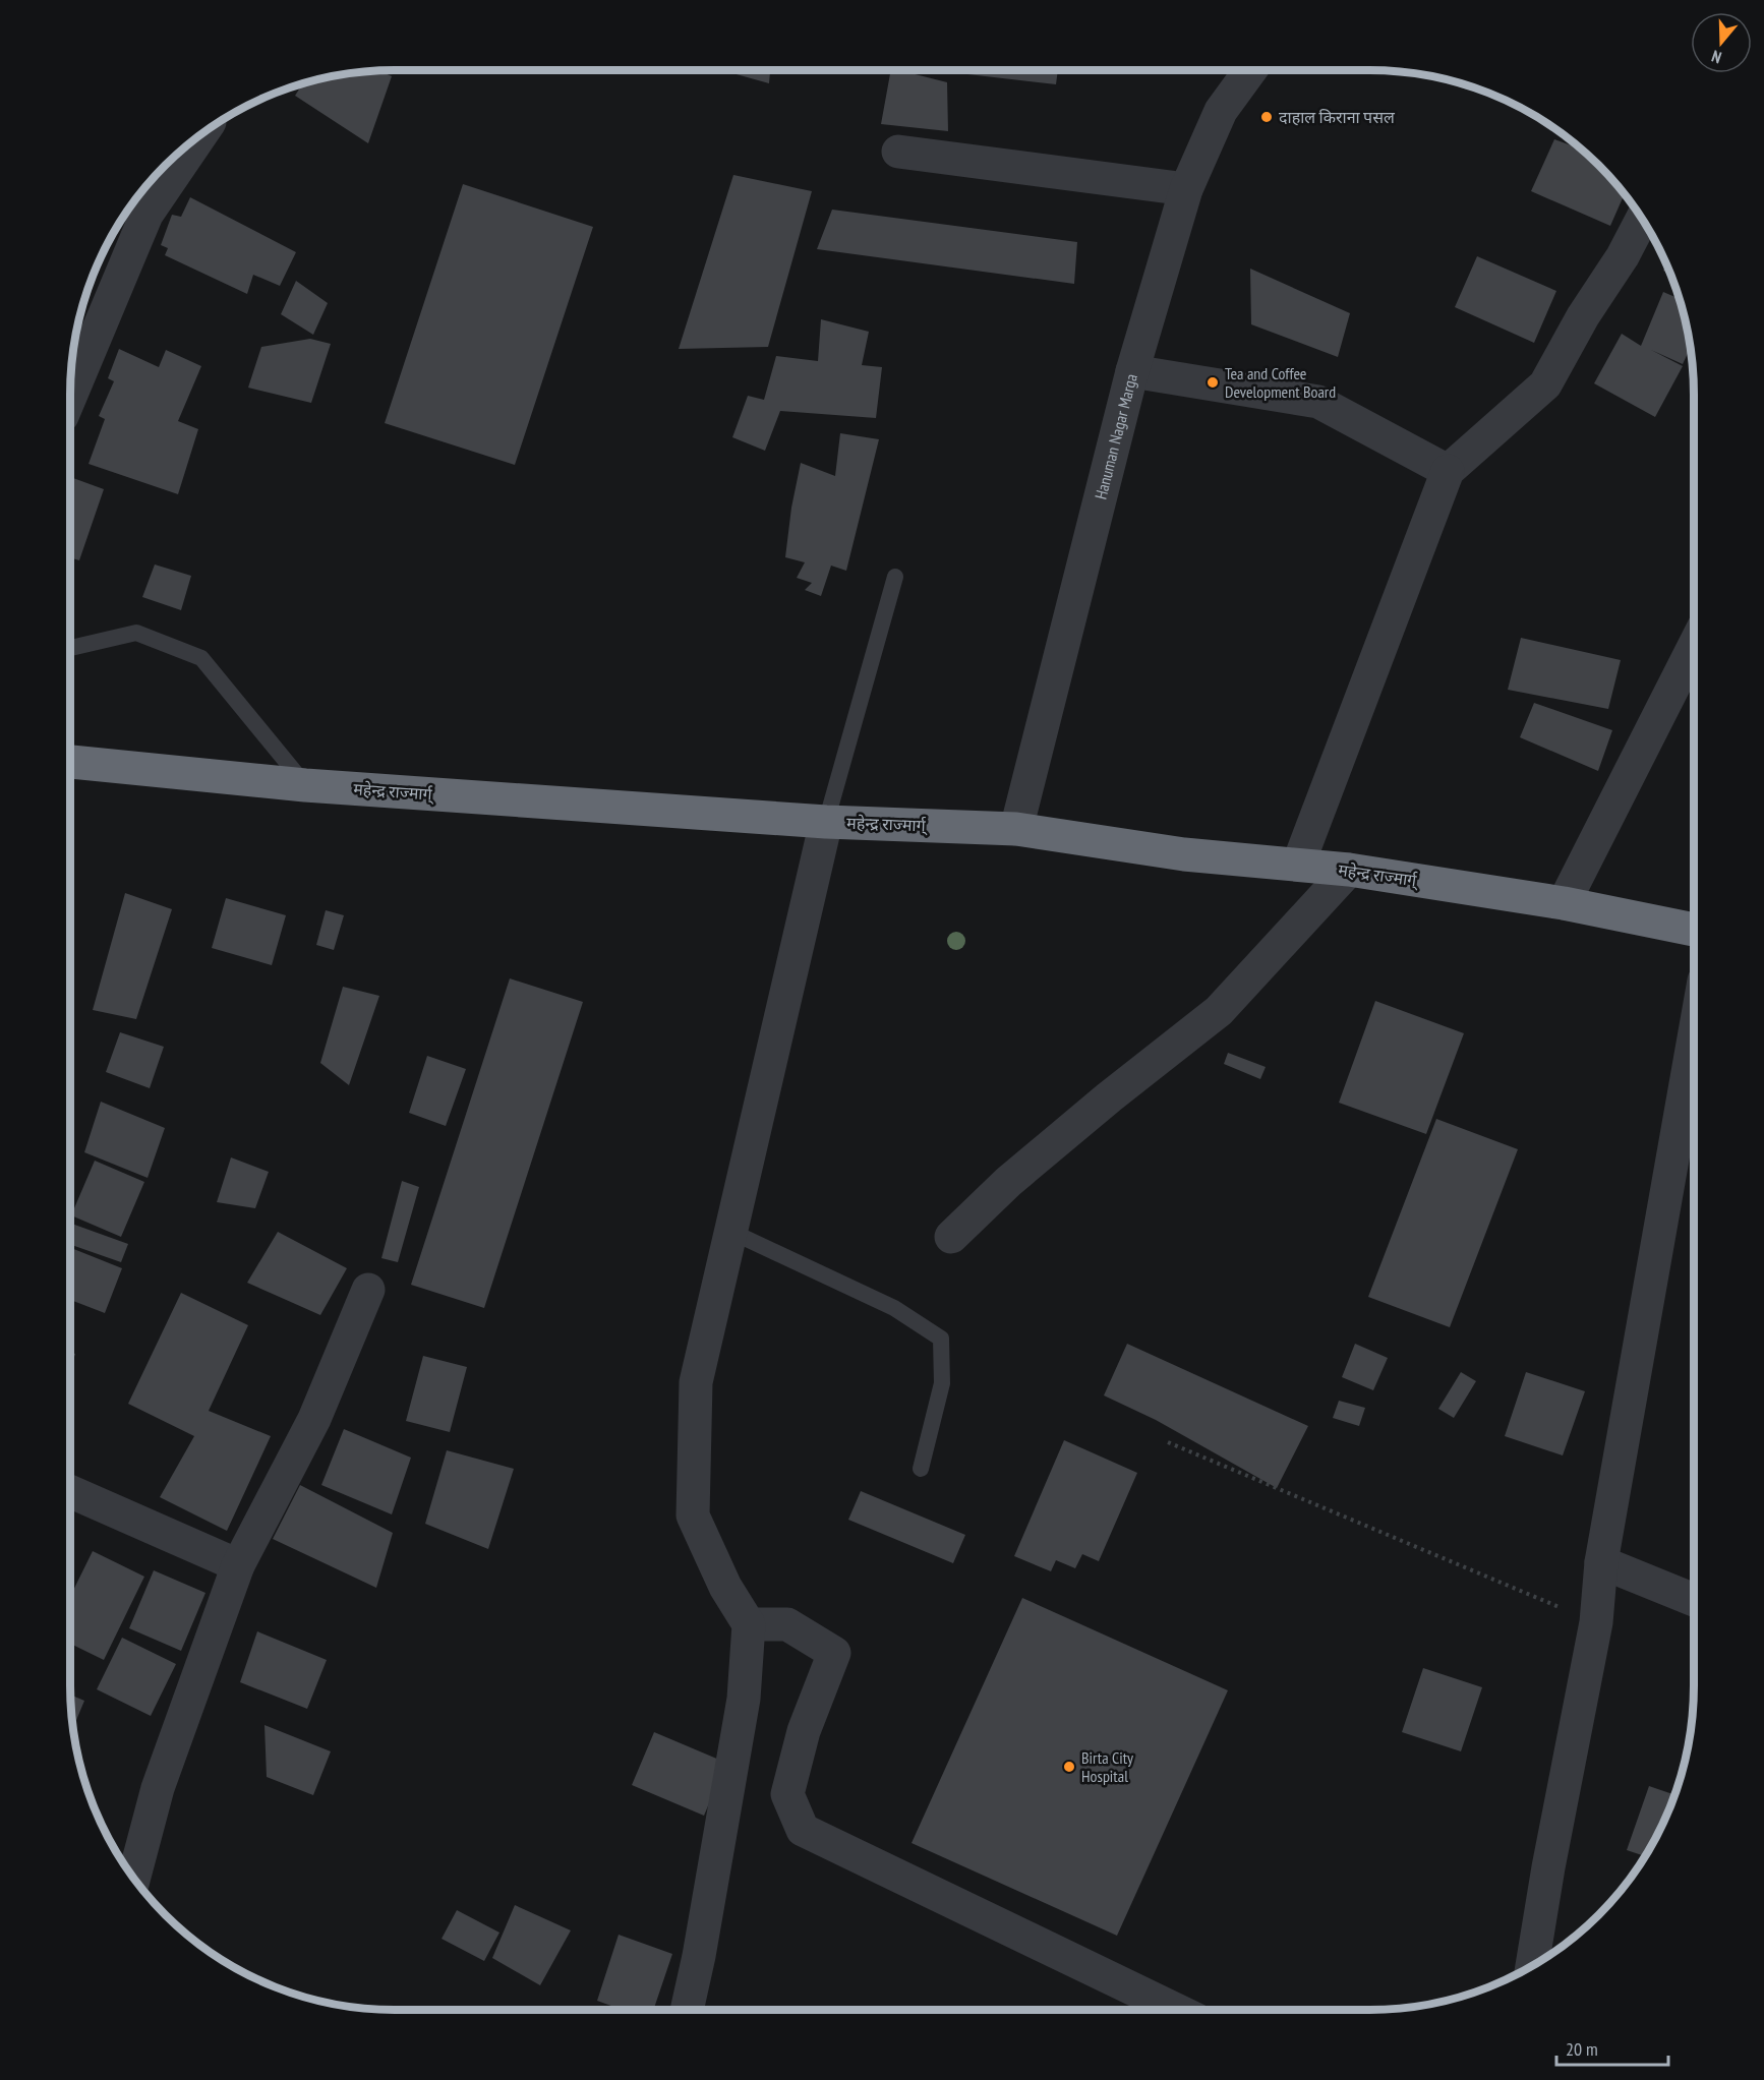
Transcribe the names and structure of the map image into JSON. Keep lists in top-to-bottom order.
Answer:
{
  "streets": {
    "highway": ["महेन्द्र राज्मार्ग्"],
    "street": ["Hanuman Nagar Marga"]
  },
  "crossings": [
    ["Hanuman Nagar Marga", "महेन्द्र राज्मार्ग्"]
  ],
  "places": ["दाहाल किराना पसल", "Tea and Coffee Development Board", "Birta City Hospital"],
  "scale_bar": "20 m",
  "north": "bottom"
}
